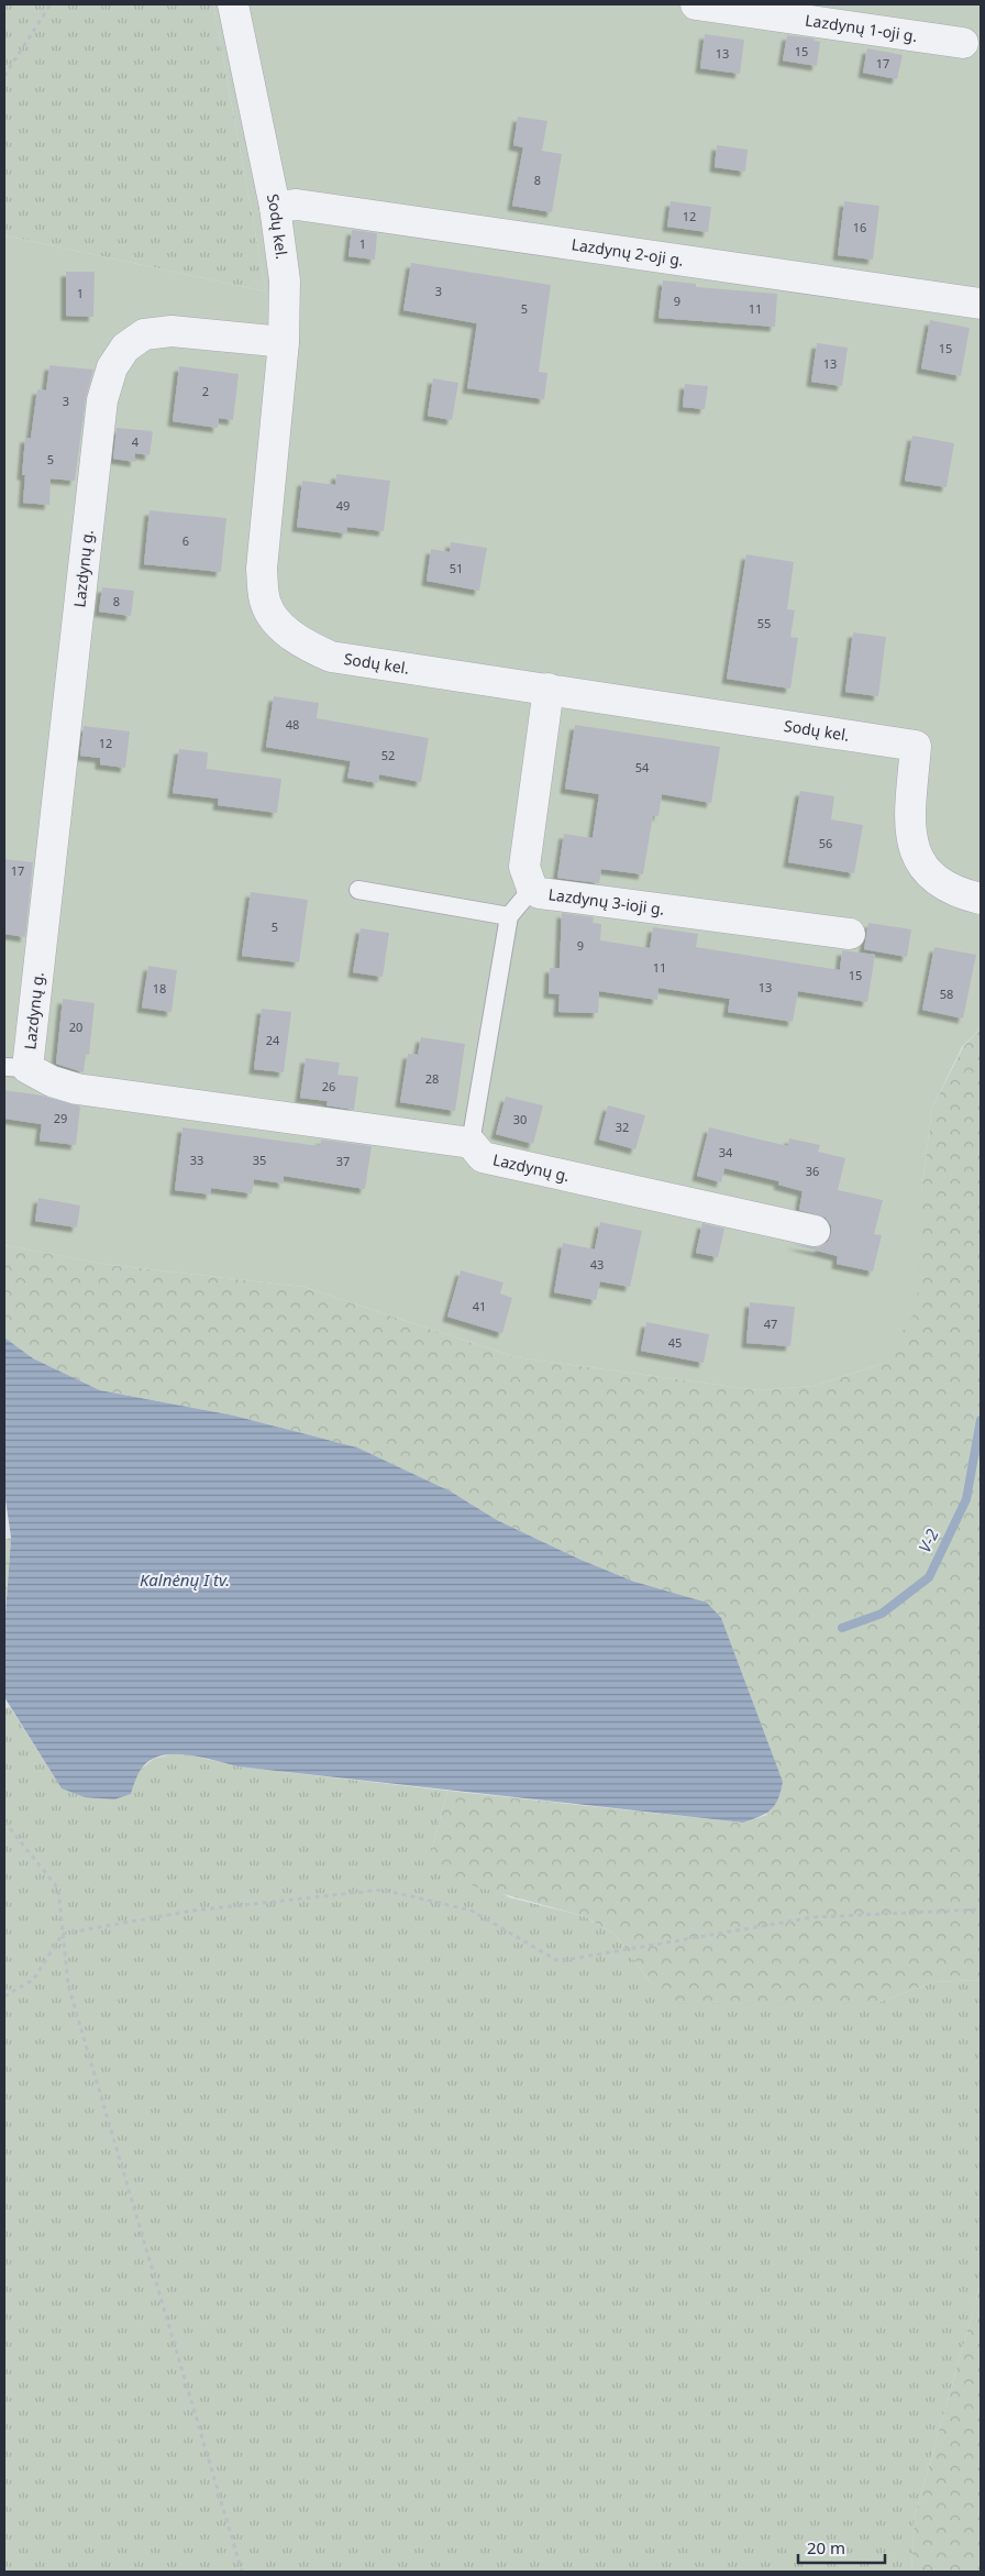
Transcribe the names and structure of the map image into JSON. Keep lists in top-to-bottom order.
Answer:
{
  "streets": {
    "street": [
      "Lazdynų 1-oji g.",
      "Sodų kel.",
      "Lazdynų 2-oji g.",
      "Lazdynų g.",
      "Lazdynų 3-ioji g."
    ]
  },
  "crossings": [
    ["Sodų kel.", "Lazdynų 2-oji g."],
    ["Sodų kel.", "Lazdynų g."],
    ["Sodų kel.", "Lazdynų 3-ioji g."]
  ],
  "water": ["V-2", "Kalnėnų I tv."],
  "house_numbers": [
    "15",
    "13",
    "17",
    "8",
    "12",
    "16",
    "1",
    "3",
    "1",
    "9",
    "5",
    "11",
    "15",
    "13",
    "2",
    "3",
    "4",
    "5",
    "49",
    "6",
    "51",
    "8",
    "55",
    "48",
    "12",
    "52",
    "54",
    "56",
    "17",
    "5",
    "9",
    "11",
    "15",
    "13",
    "18",
    "58",
    "20",
    "24",
    "28",
    "26",
    "29",
    "30",
    "32",
    "34",
    "33",
    "35",
    "37",
    "36",
    "43",
    "41",
    "47",
    "45"
  ],
  "scale_bar": "20 m"
}
